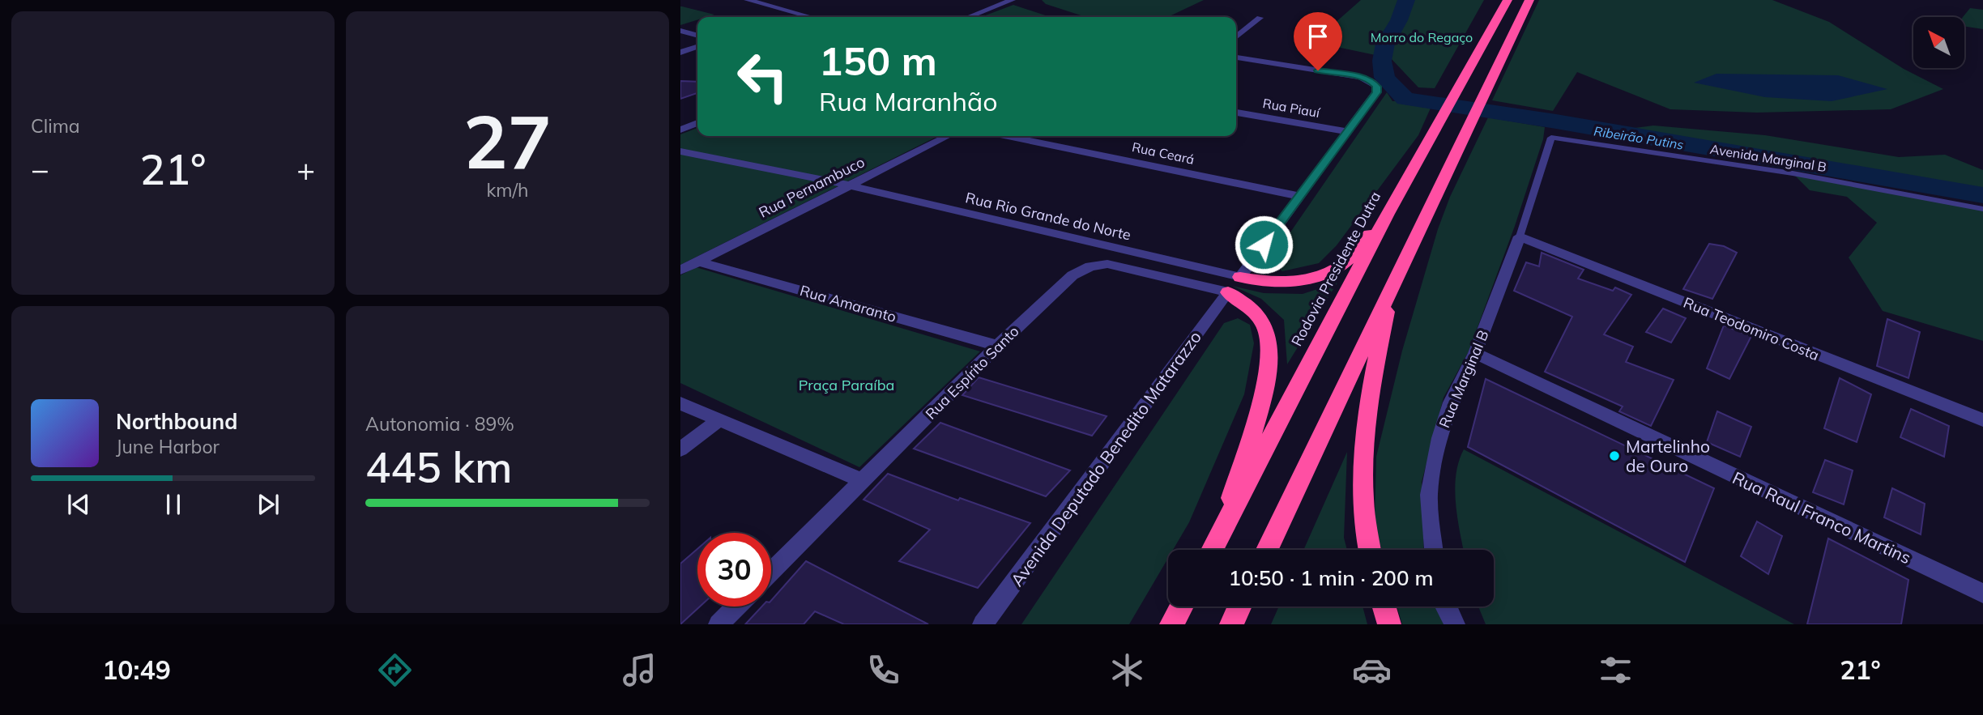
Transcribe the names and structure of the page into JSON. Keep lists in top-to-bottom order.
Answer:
{
  "streets": {
    "highway": ["Rodovia Presidente Dutra"],
    "street": [
      "Rua Piauí",
      "Rua Ceará",
      "Rua Pernambuco",
      "Rua Rio Grande do Norte",
      "Rua Amaranto",
      "Rua Teodomiro Costa",
      "Rua Espírito Santo",
      "Rua Marginal B",
      "Avenida Deputado Benedito Matarazzo",
      "Rua Raul Franco Martins"
    ],
    "lane": ["Avenida Marginal B"]
  },
  "crossings": [
    ["Avenida Marginal B", "Rua Teodomiro Costa"],
    ["Avenida Marginal B", "Rua Marginal B"],
    ["Rua Pernambuco", "Rua Rio Grande do Norte"],
    ["Rua Pernambuco", "Rua Amaranto"],
    ["Rua Amaranto", "Rua Espírito Santo"],
    ["Rua Teodomiro Costa", "Rua Marginal B"],
    ["Rua Espírito Santo", "Avenida Deputado Benedito Matarazzo"],
    ["Rua Marginal B", "Rua Raul Franco Martins"]
  ],
  "water": ["Ribeirão Putins"],
  "parks": ["Morro do Regaço", "Praça Paraíba"],
  "places": ["Martelinho de Ouro"],
  "north": "top left",
  "page": {
    "tile": [
      "Clima",
      ["27", "km/h"],
      ["Autonomia · 89%", "445 km"]
    ],
    "turn": ["150 m", "Rua Maranhão"],
    "heat": ["−", "21°", "+"],
    "song": ["Northbound", "June Harbor"],
    "limit": "30",
    "trip": "10:50 · 1 min · 200 m",
    "tabs": ["10:49", "21°"]
  }
}
